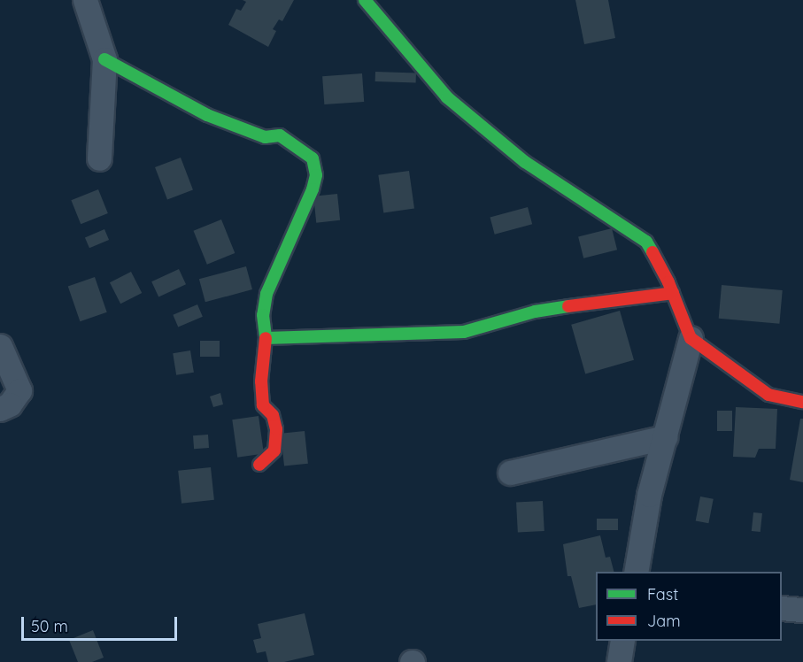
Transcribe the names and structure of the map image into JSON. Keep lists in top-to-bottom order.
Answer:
{
  "legend": ["Fast", "Jam"],
  "scale_bar": "50 m"
}
